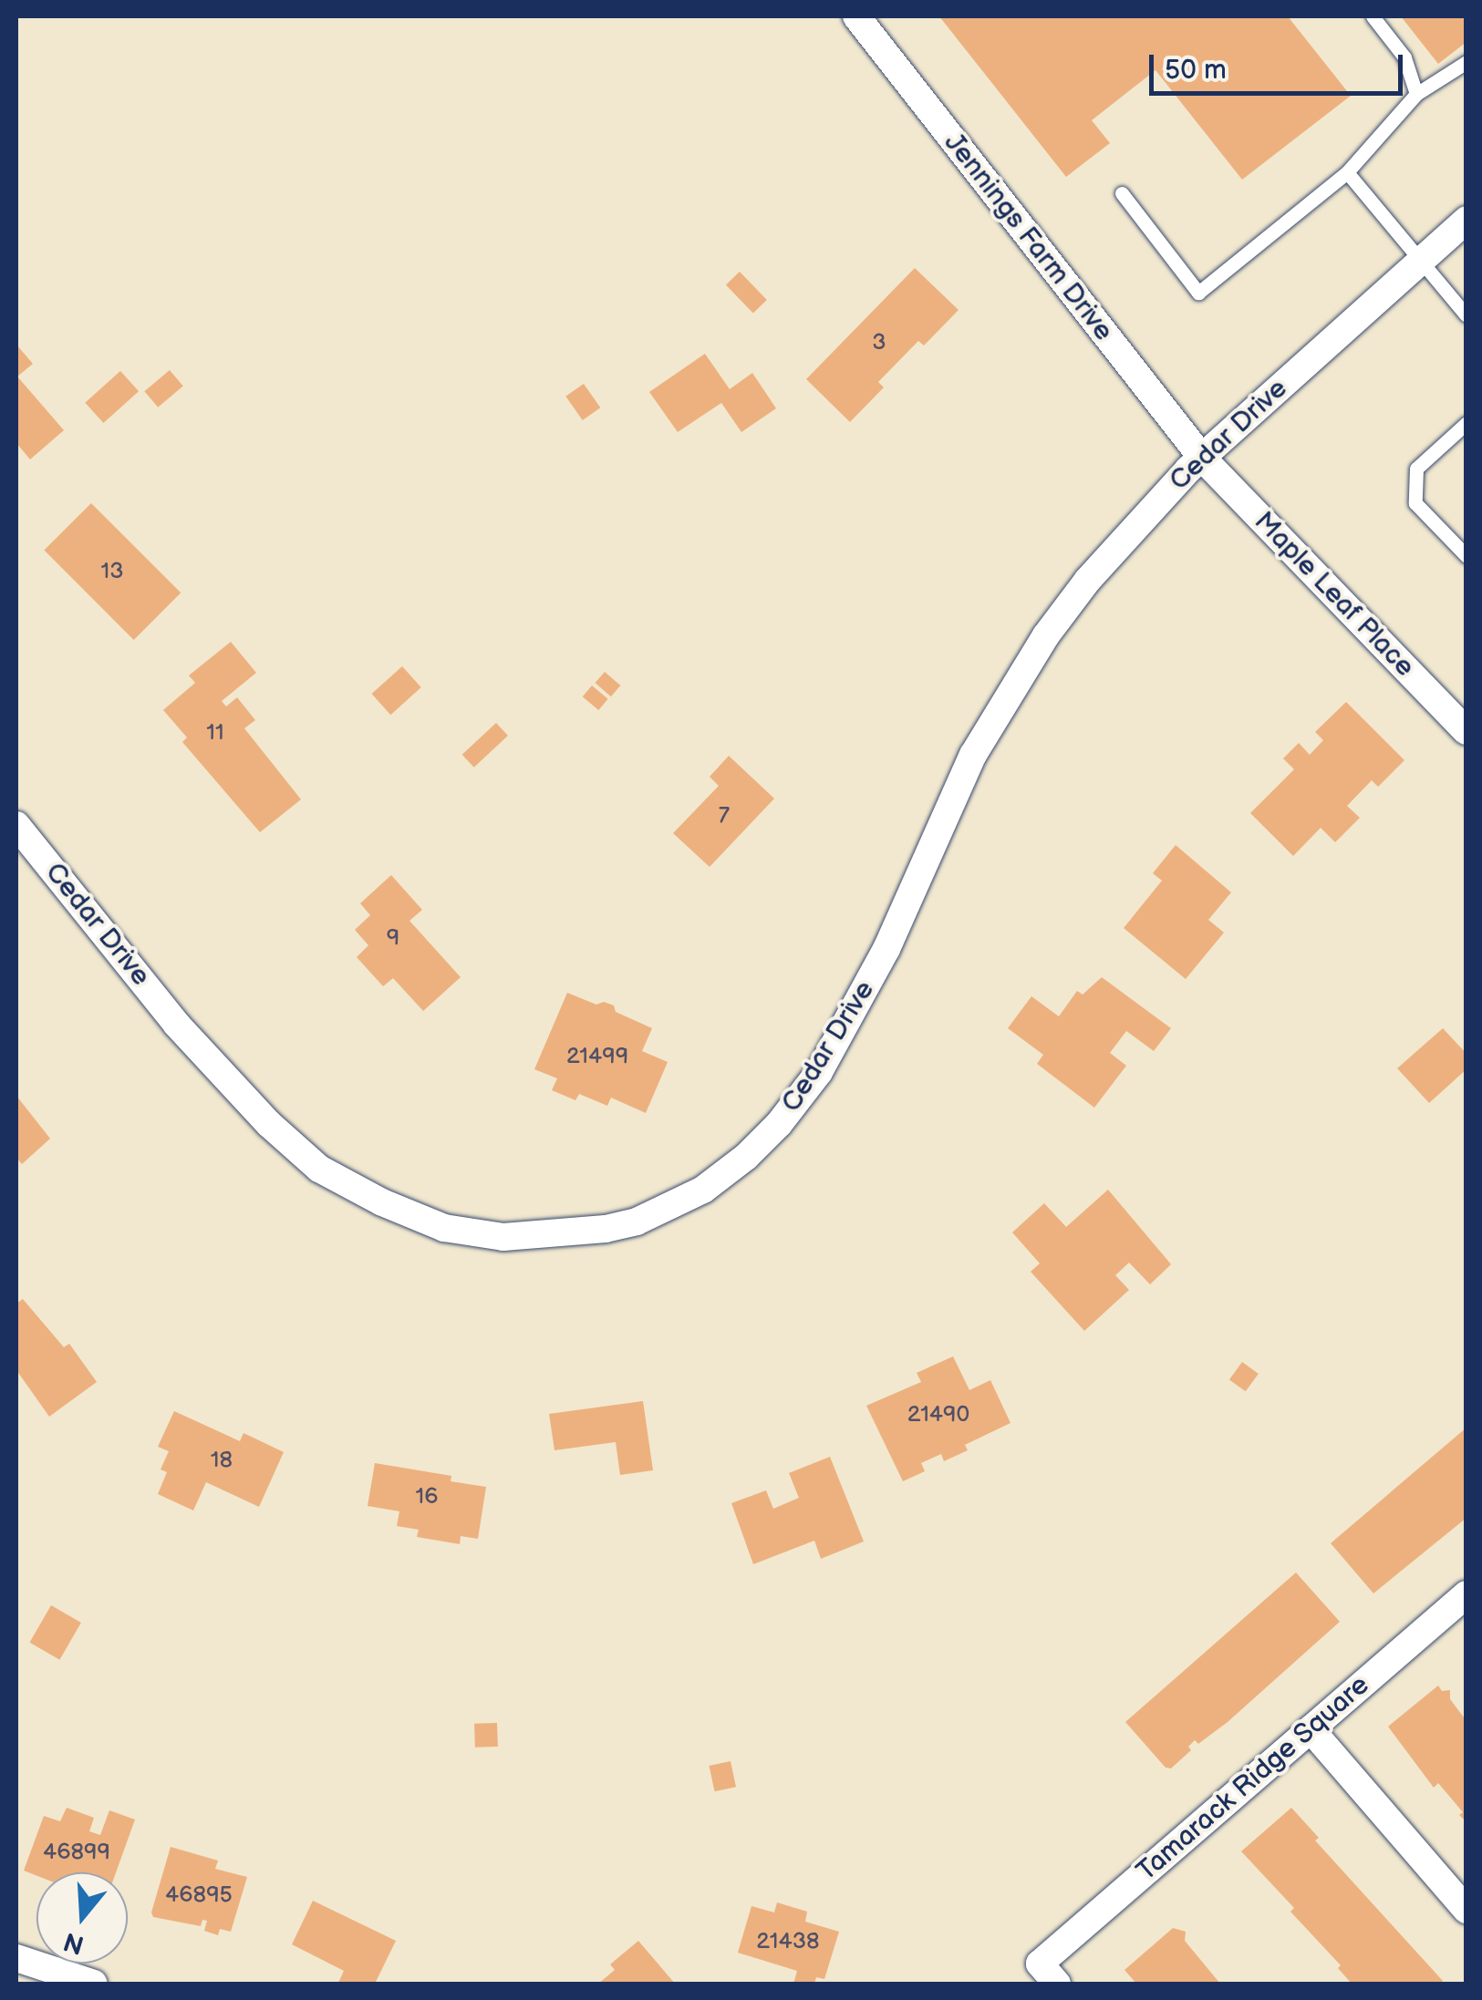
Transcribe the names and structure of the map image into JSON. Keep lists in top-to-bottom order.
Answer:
{
  "streets": {
    "street": [
      "Jennings Farm Drive",
      "Cedar Drive",
      "Maple Leaf Place",
      "Tamarack Ridge Square"
    ]
  },
  "crossings": [
    ["Jennings Farm Drive", "Cedar Drive"],
    ["Jennings Farm Drive", "Maple Leaf Place"],
    ["Cedar Drive", "Maple Leaf Place"]
  ],
  "house_numbers": [
    "3",
    "13",
    "11",
    "7",
    "9",
    "21499",
    "21490",
    "18",
    "16",
    "46899",
    "46895",
    "21438"
  ],
  "scale_bar": "50 m",
  "north": "bottom"
}
